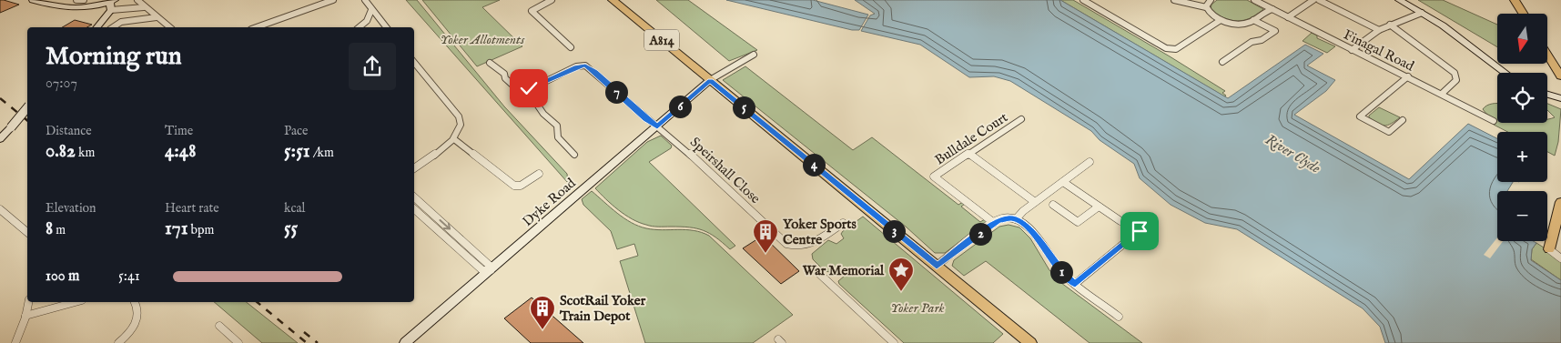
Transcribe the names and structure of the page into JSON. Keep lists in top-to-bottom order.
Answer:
{
  "streets": {
    "main road": ["A814"],
    "street": [
      "Finagal Road",
      "Bulldale Court",
      "Speirshall Close",
      "Dyke Road"
    ]
  },
  "crossings": [
    ["A814", "Dyke Road"],
    ["Speirshall Close", "Dyke Road"]
  ],
  "water": ["River Clyde"],
  "parks": ["Yoker Allotments", "Yoker Park"],
  "places": {
    "building": ["Yoker Sports Centre", "ScotRail Yoker Train Depot"],
    "place": ["War Memorial"]
  },
  "north": "bottom",
  "page": {
    "map_buttons": ["+", "−"],
    "heading": ["Morning run", "07:07"],
    "pins": [
      "7",
      "6",
      "5",
      "4",
      "3",
      "2",
      "1"
    ],
    "stats": [
      ["Distance", "0.82 km"],
      ["Time", "4:48"],
      ["Pace", "5:51 /km"],
      ["Elevation", "8 m"],
      ["Heart rate", "171 bpm"],
      ["kcal", "55"]
    ],
    "list": [
      {
        "name": "100 m",
        "note": "5:41"
      }
    ]
  }
}
